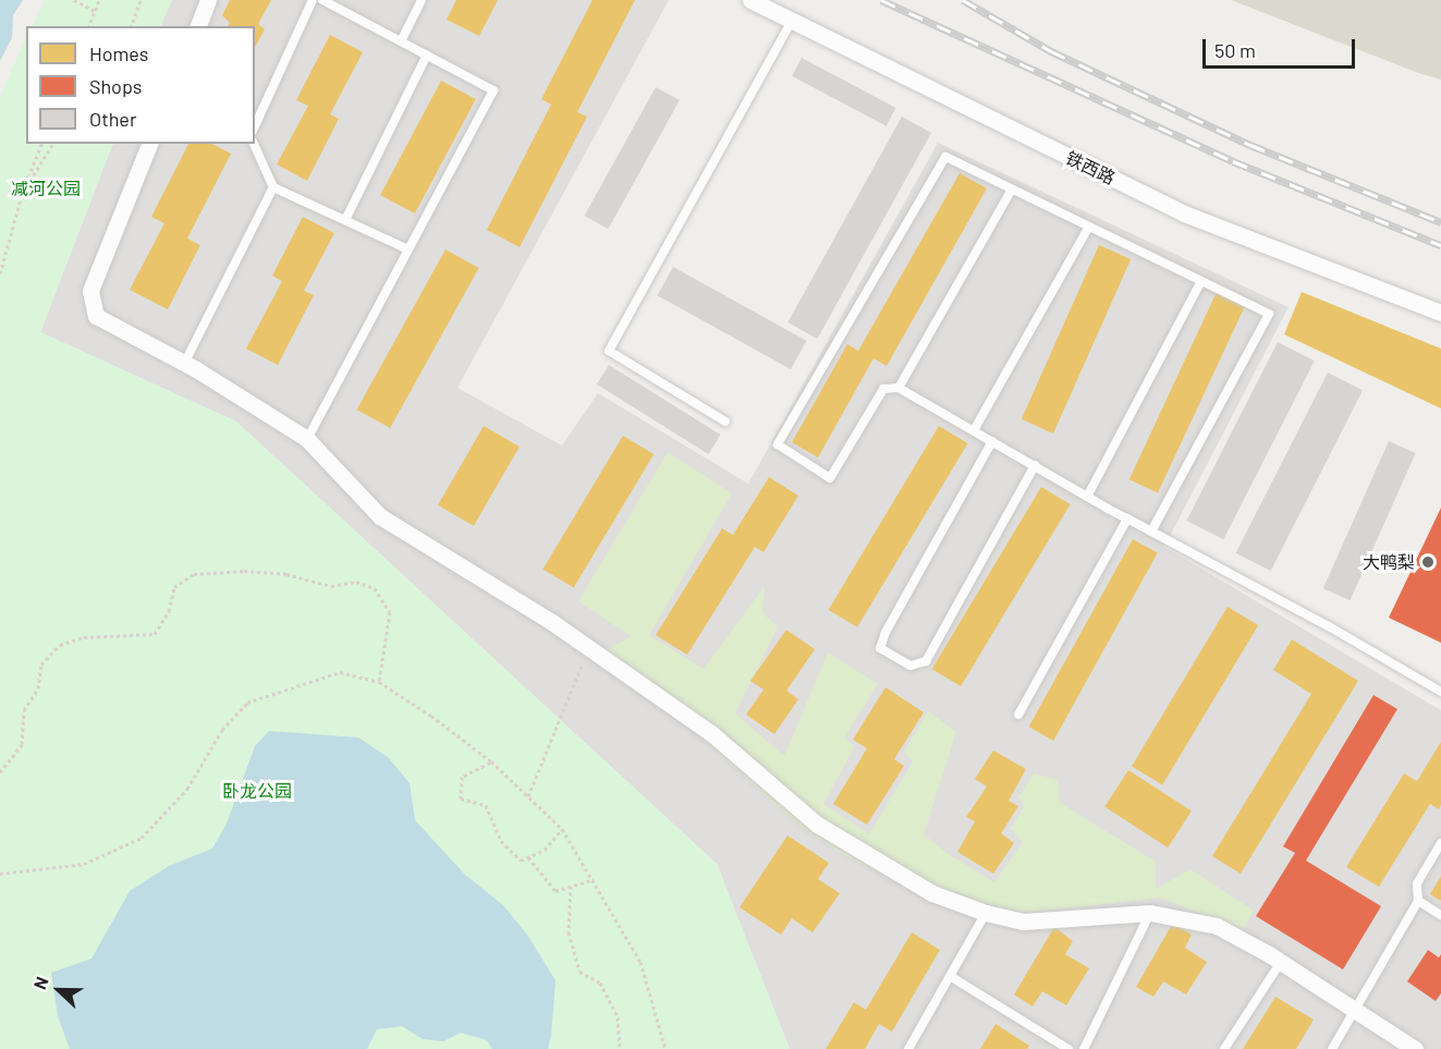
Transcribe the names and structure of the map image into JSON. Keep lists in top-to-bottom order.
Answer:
{
  "streets": {
    "street": ["铁西路"]
  },
  "parks": ["减河公园", "卧龙公园"],
  "places": ["大鸭梨"],
  "legend": ["Homes", "Shops", "Other"],
  "scale_bar": "50 m",
  "north": "left"
}
